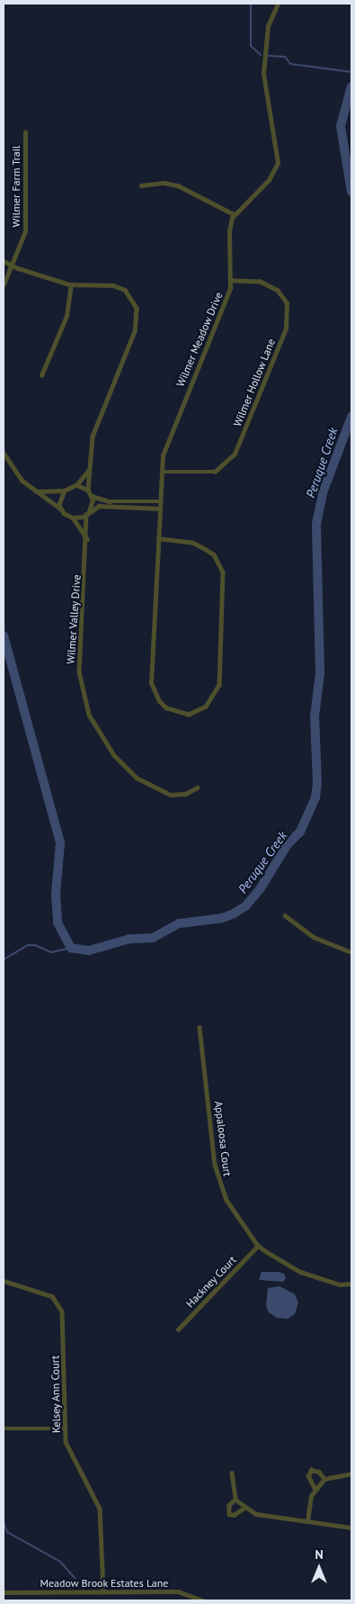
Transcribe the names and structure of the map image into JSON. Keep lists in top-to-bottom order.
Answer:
{
  "streets": {
    "street": [
      "Wilmer Farm Trail",
      "Wilmer Meadow Drive",
      "Wilmer Hollow Lane",
      "Wilmer Valley Drive",
      "Appaloosa Court",
      "Hackney Court",
      "Kelsey Ann Court",
      "Meadow Brook Estates Lane"
    ]
  },
  "crossings": [
    ["Wilmer Meadow Drive", "Wilmer Hollow Lane"],
    ["Appaloosa Court", "Hackney Court"],
    ["Kelsey Ann Court", "Meadow Brook Estates Lane"]
  ],
  "water": ["Peruque Creek"],
  "north": "top"
}
